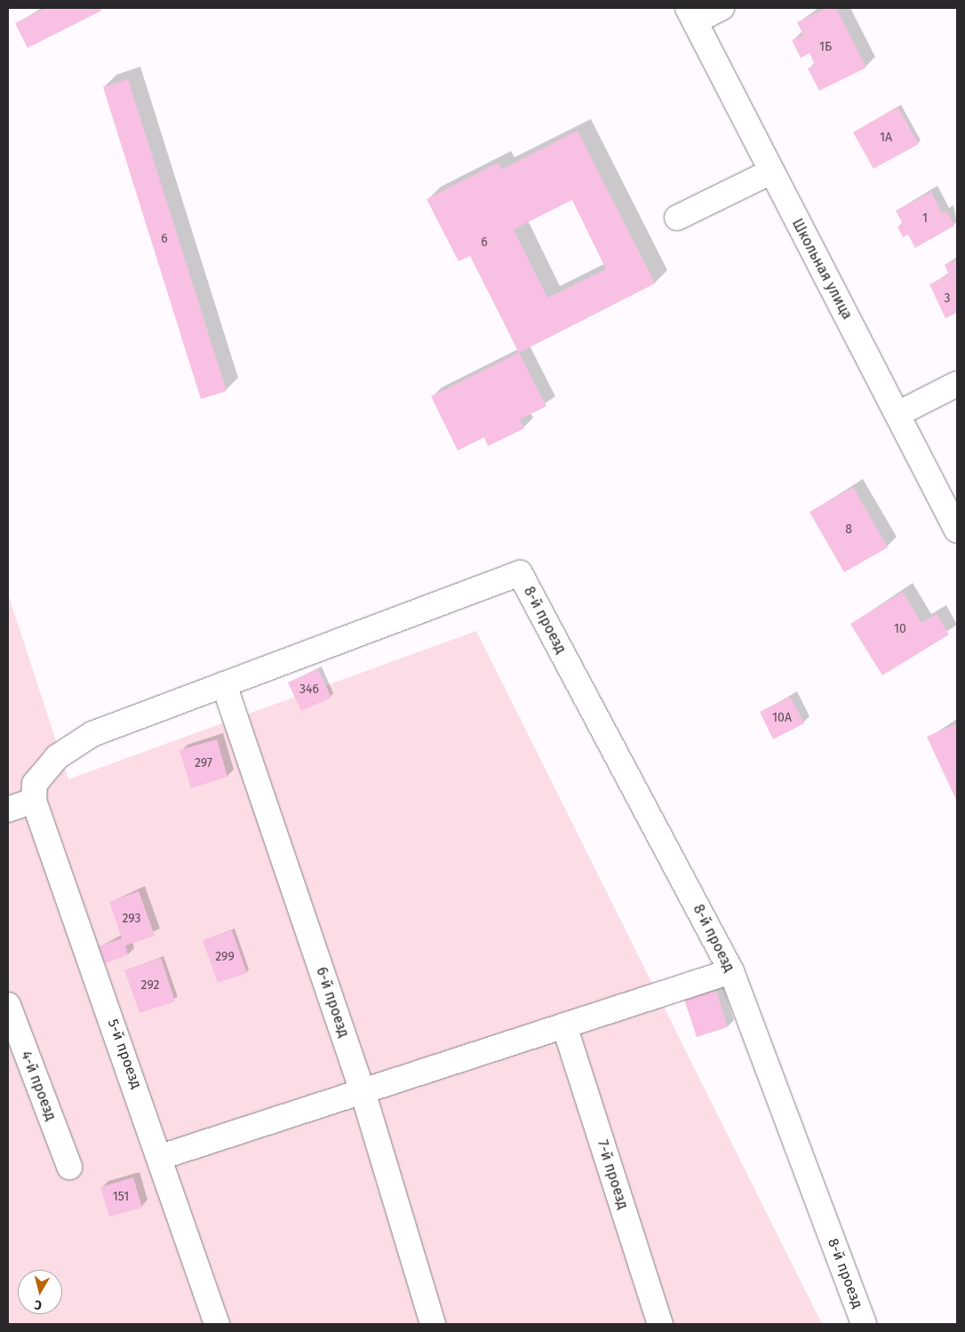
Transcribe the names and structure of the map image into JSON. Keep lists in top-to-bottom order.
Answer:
{
  "streets": {
    "street": [
      "Школьная улица",
      "8-й проезд",
      "6-й проезд",
      "5-й проезд",
      "4-й проезд",
      "7-й проезд"
    ]
  },
  "crossings": [
    ["8-й проезд", "6-й проезд"]
  ],
  "house_numbers": [
    "1Б",
    "1А",
    "1",
    "6",
    "6",
    "3",
    "8",
    "10",
    "346",
    "10А",
    "297",
    "293",
    "299",
    "292",
    "151"
  ],
  "north": "bottom"
}
